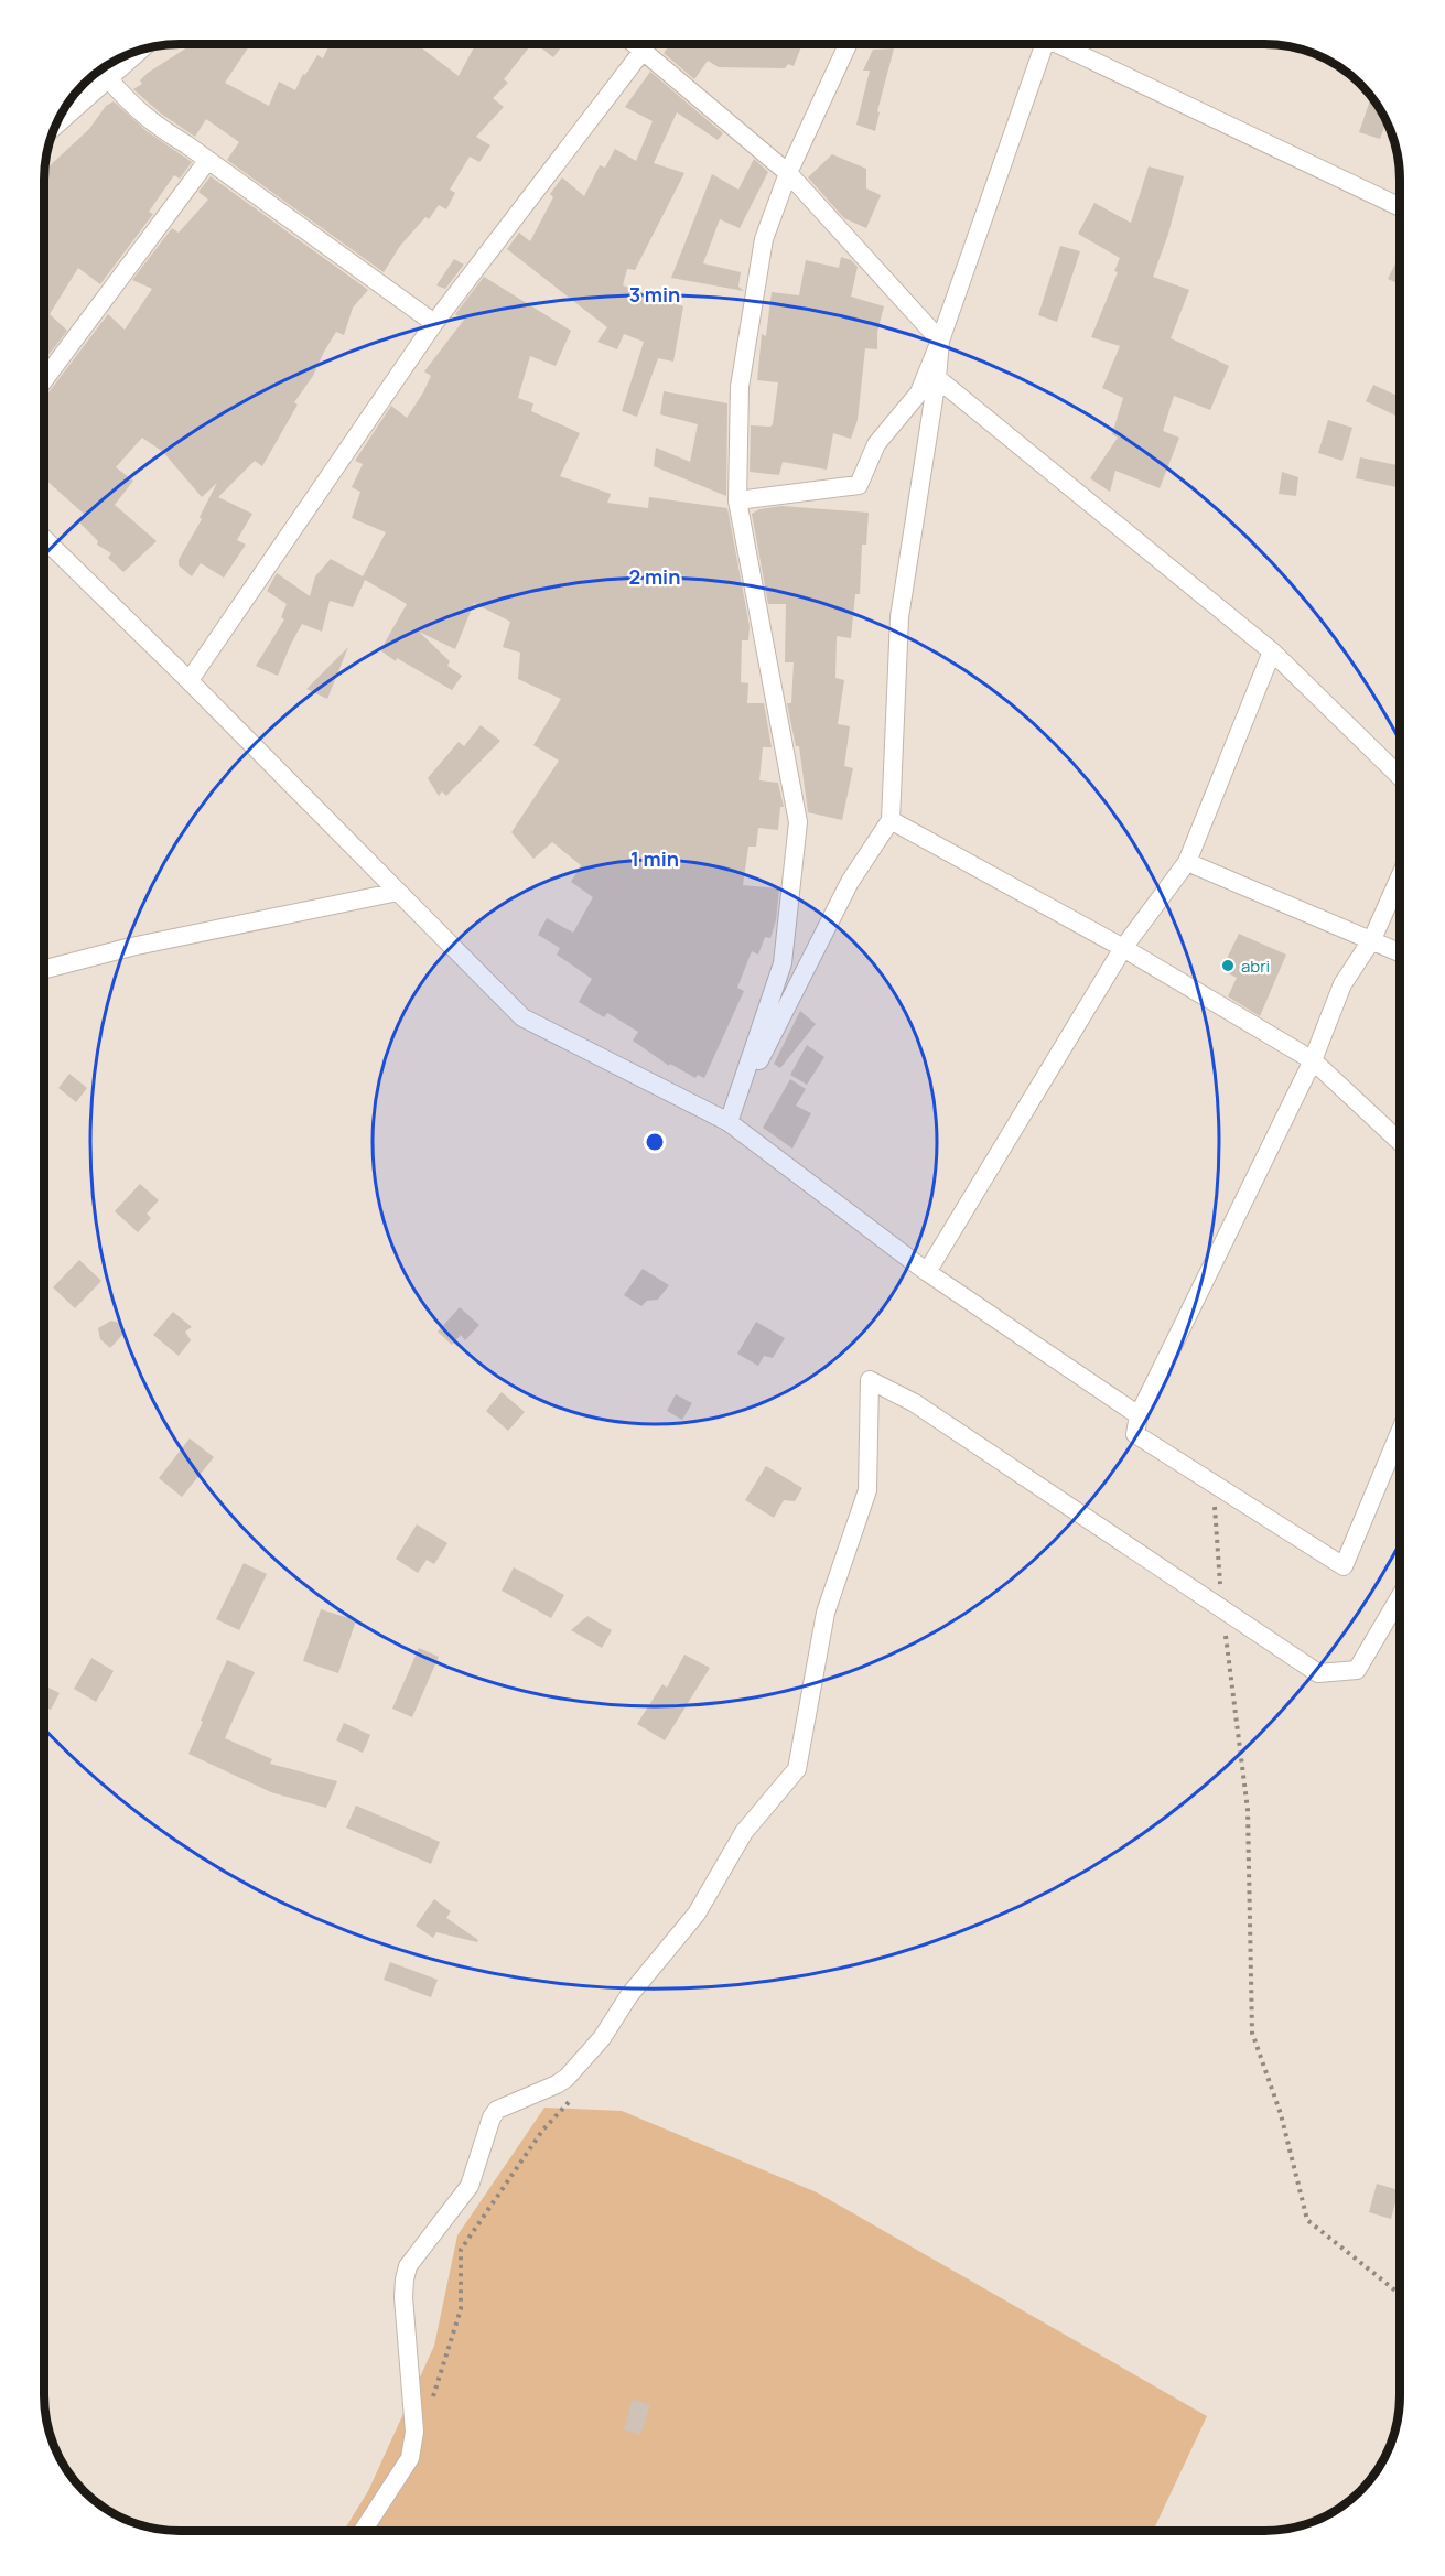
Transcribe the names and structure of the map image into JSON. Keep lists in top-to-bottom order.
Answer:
{
  "places": ["abri"],
  "rings": ["3 min", "2 min", "1 min"]
}
